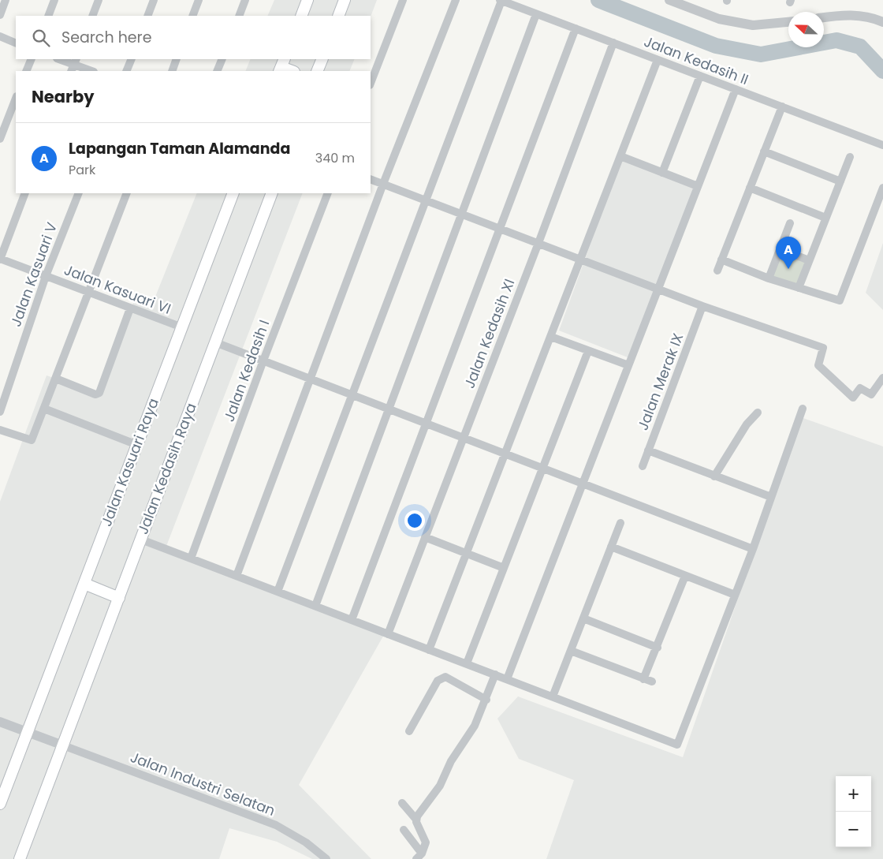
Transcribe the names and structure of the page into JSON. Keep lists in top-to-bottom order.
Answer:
{
  "streets": {
    "main road": ["Jalan Kasuari Raya", "Jalan Kedasih Raya"],
    "street": [
      "Jalan Kedasih II",
      "Jalan Kasuari V",
      "Jalan Kasuari VI",
      "Jalan Kedasih XI",
      "Jalan Kedasih I",
      "Jalan Merak IX",
      "Jalan Industri Selatan"
    ]
  },
  "crossings": [
    ["Jalan Kedasih II", "Jalan Kedasih XI"],
    ["Jalan Kasuari V", "Jalan Kasuari VI"],
    ["Jalan Kasuari VI", "Jalan Kasuari Raya"],
    ["Jalan Kedasih Raya", "Jalan Industri Selatan"]
  ],
  "north": "left",
  "page": {
    "search": "Search here",
    "heading": "Nearby",
    "list": [
      {
        "mark": "A",
        "name": "Lapangan Taman Alamanda",
        "note": "Park",
        "value": "340 m"
      }
    ],
    "pins": "A",
    "map_buttons": ["+", "−"]
  }
}
